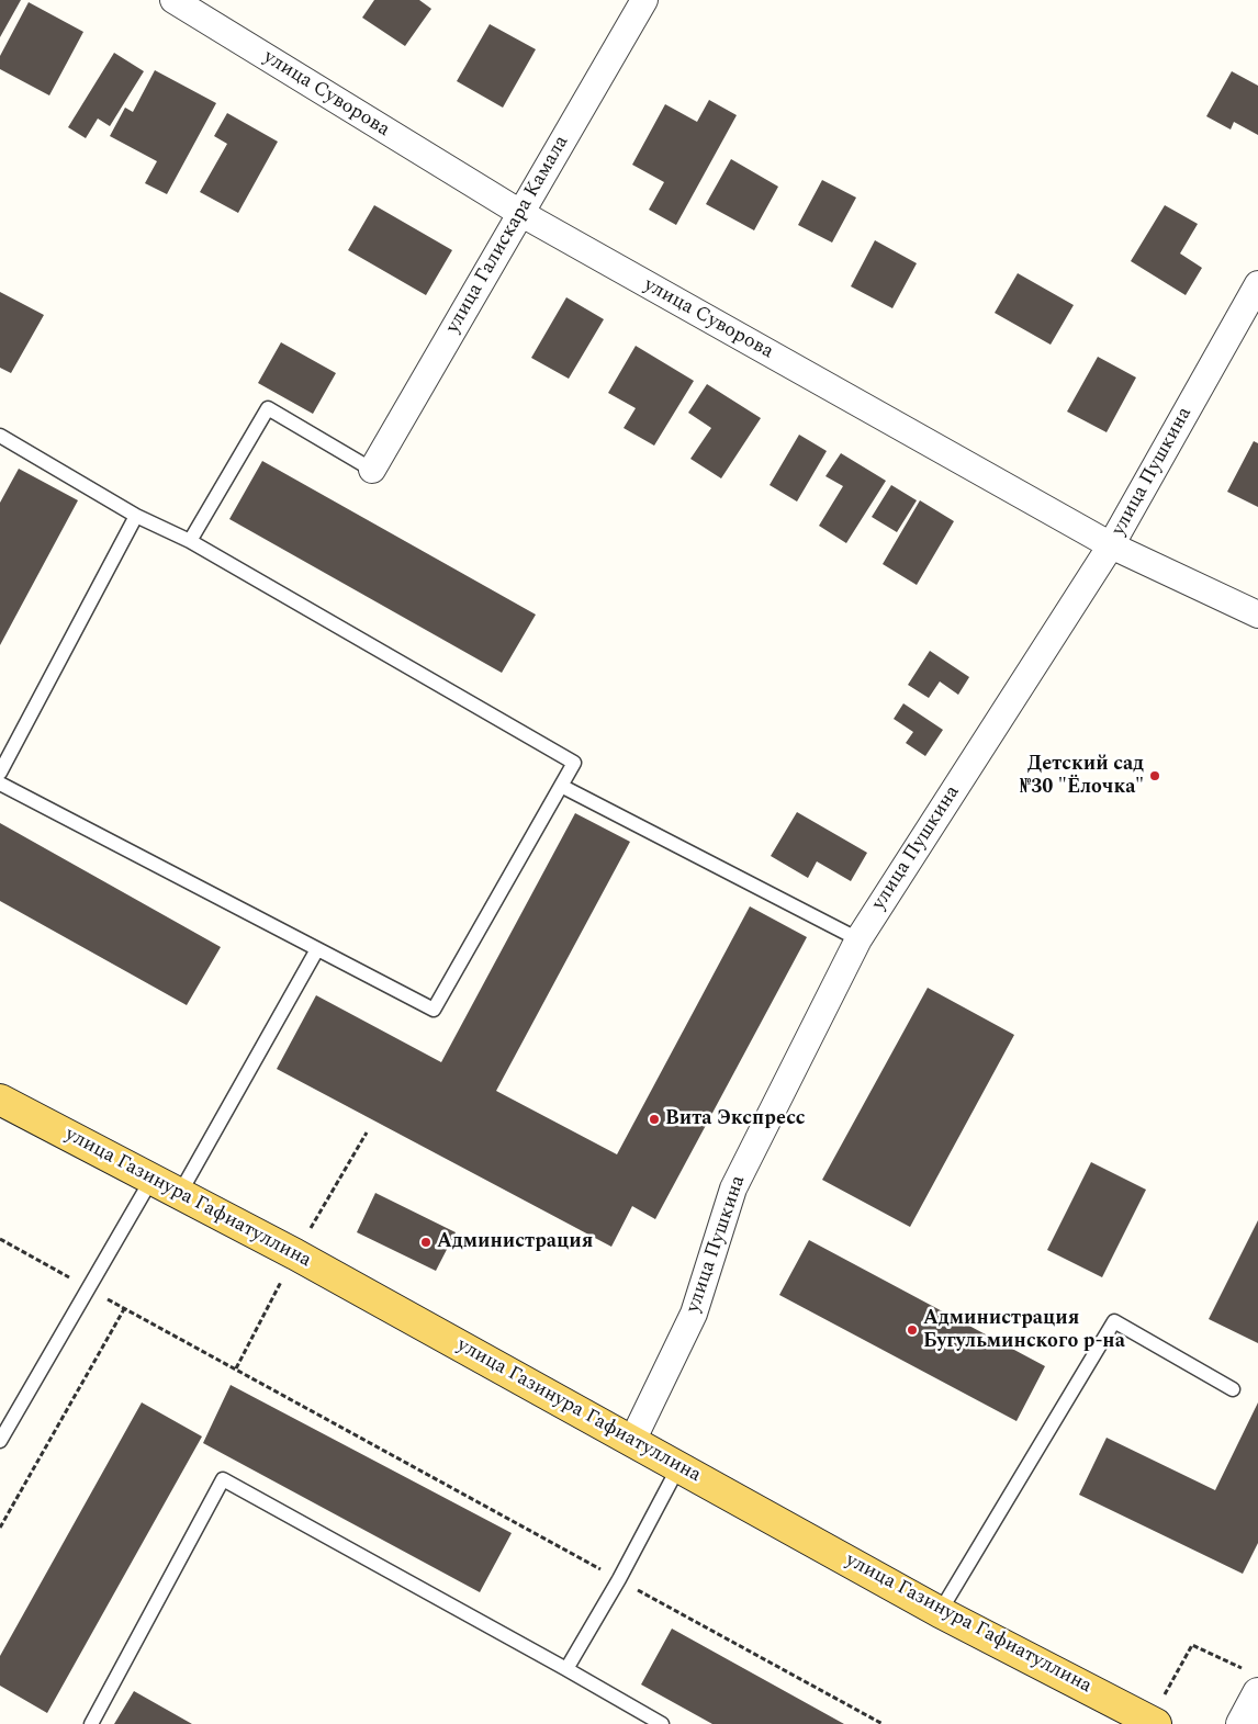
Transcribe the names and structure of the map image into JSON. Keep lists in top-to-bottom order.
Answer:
{
  "streets": {
    "main road": ["улица Газинура Гафиатуллина"],
    "street": ["улица Суворова", "улица Галискара Камала", "улица Пушкина"]
  },
  "crossings": [
    ["улица Суворова", "улица Галискара Камала"],
    ["улица Суворова", "улица Пушкина"],
    ["улица Пушкина", "улица Газинура Гафиатуллина"]
  ],
  "places": [
    "Детский сад №30 \"Ёлочка\"",
    "Вита Экспресс",
    "Администрация",
    "Администрация Бугульминского р-на"
  ]
}
